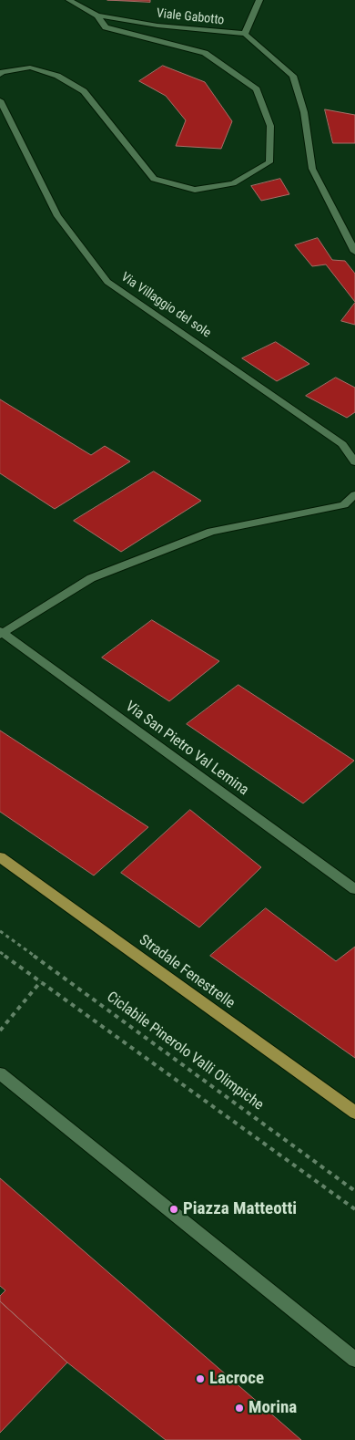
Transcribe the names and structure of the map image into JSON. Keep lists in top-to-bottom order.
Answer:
{
  "streets": {
    "main road": ["Stradale Fenestrelle"],
    "street": ["Viale Gabotto", "Via Villaggio del sole", "Via San Pietro Val Lemina"],
    "path": ["Ciclabile Pinerolo Valli Olimpiche"]
  },
  "places": ["Piazza Matteotti", "Lacroce", "Morina"]
}
